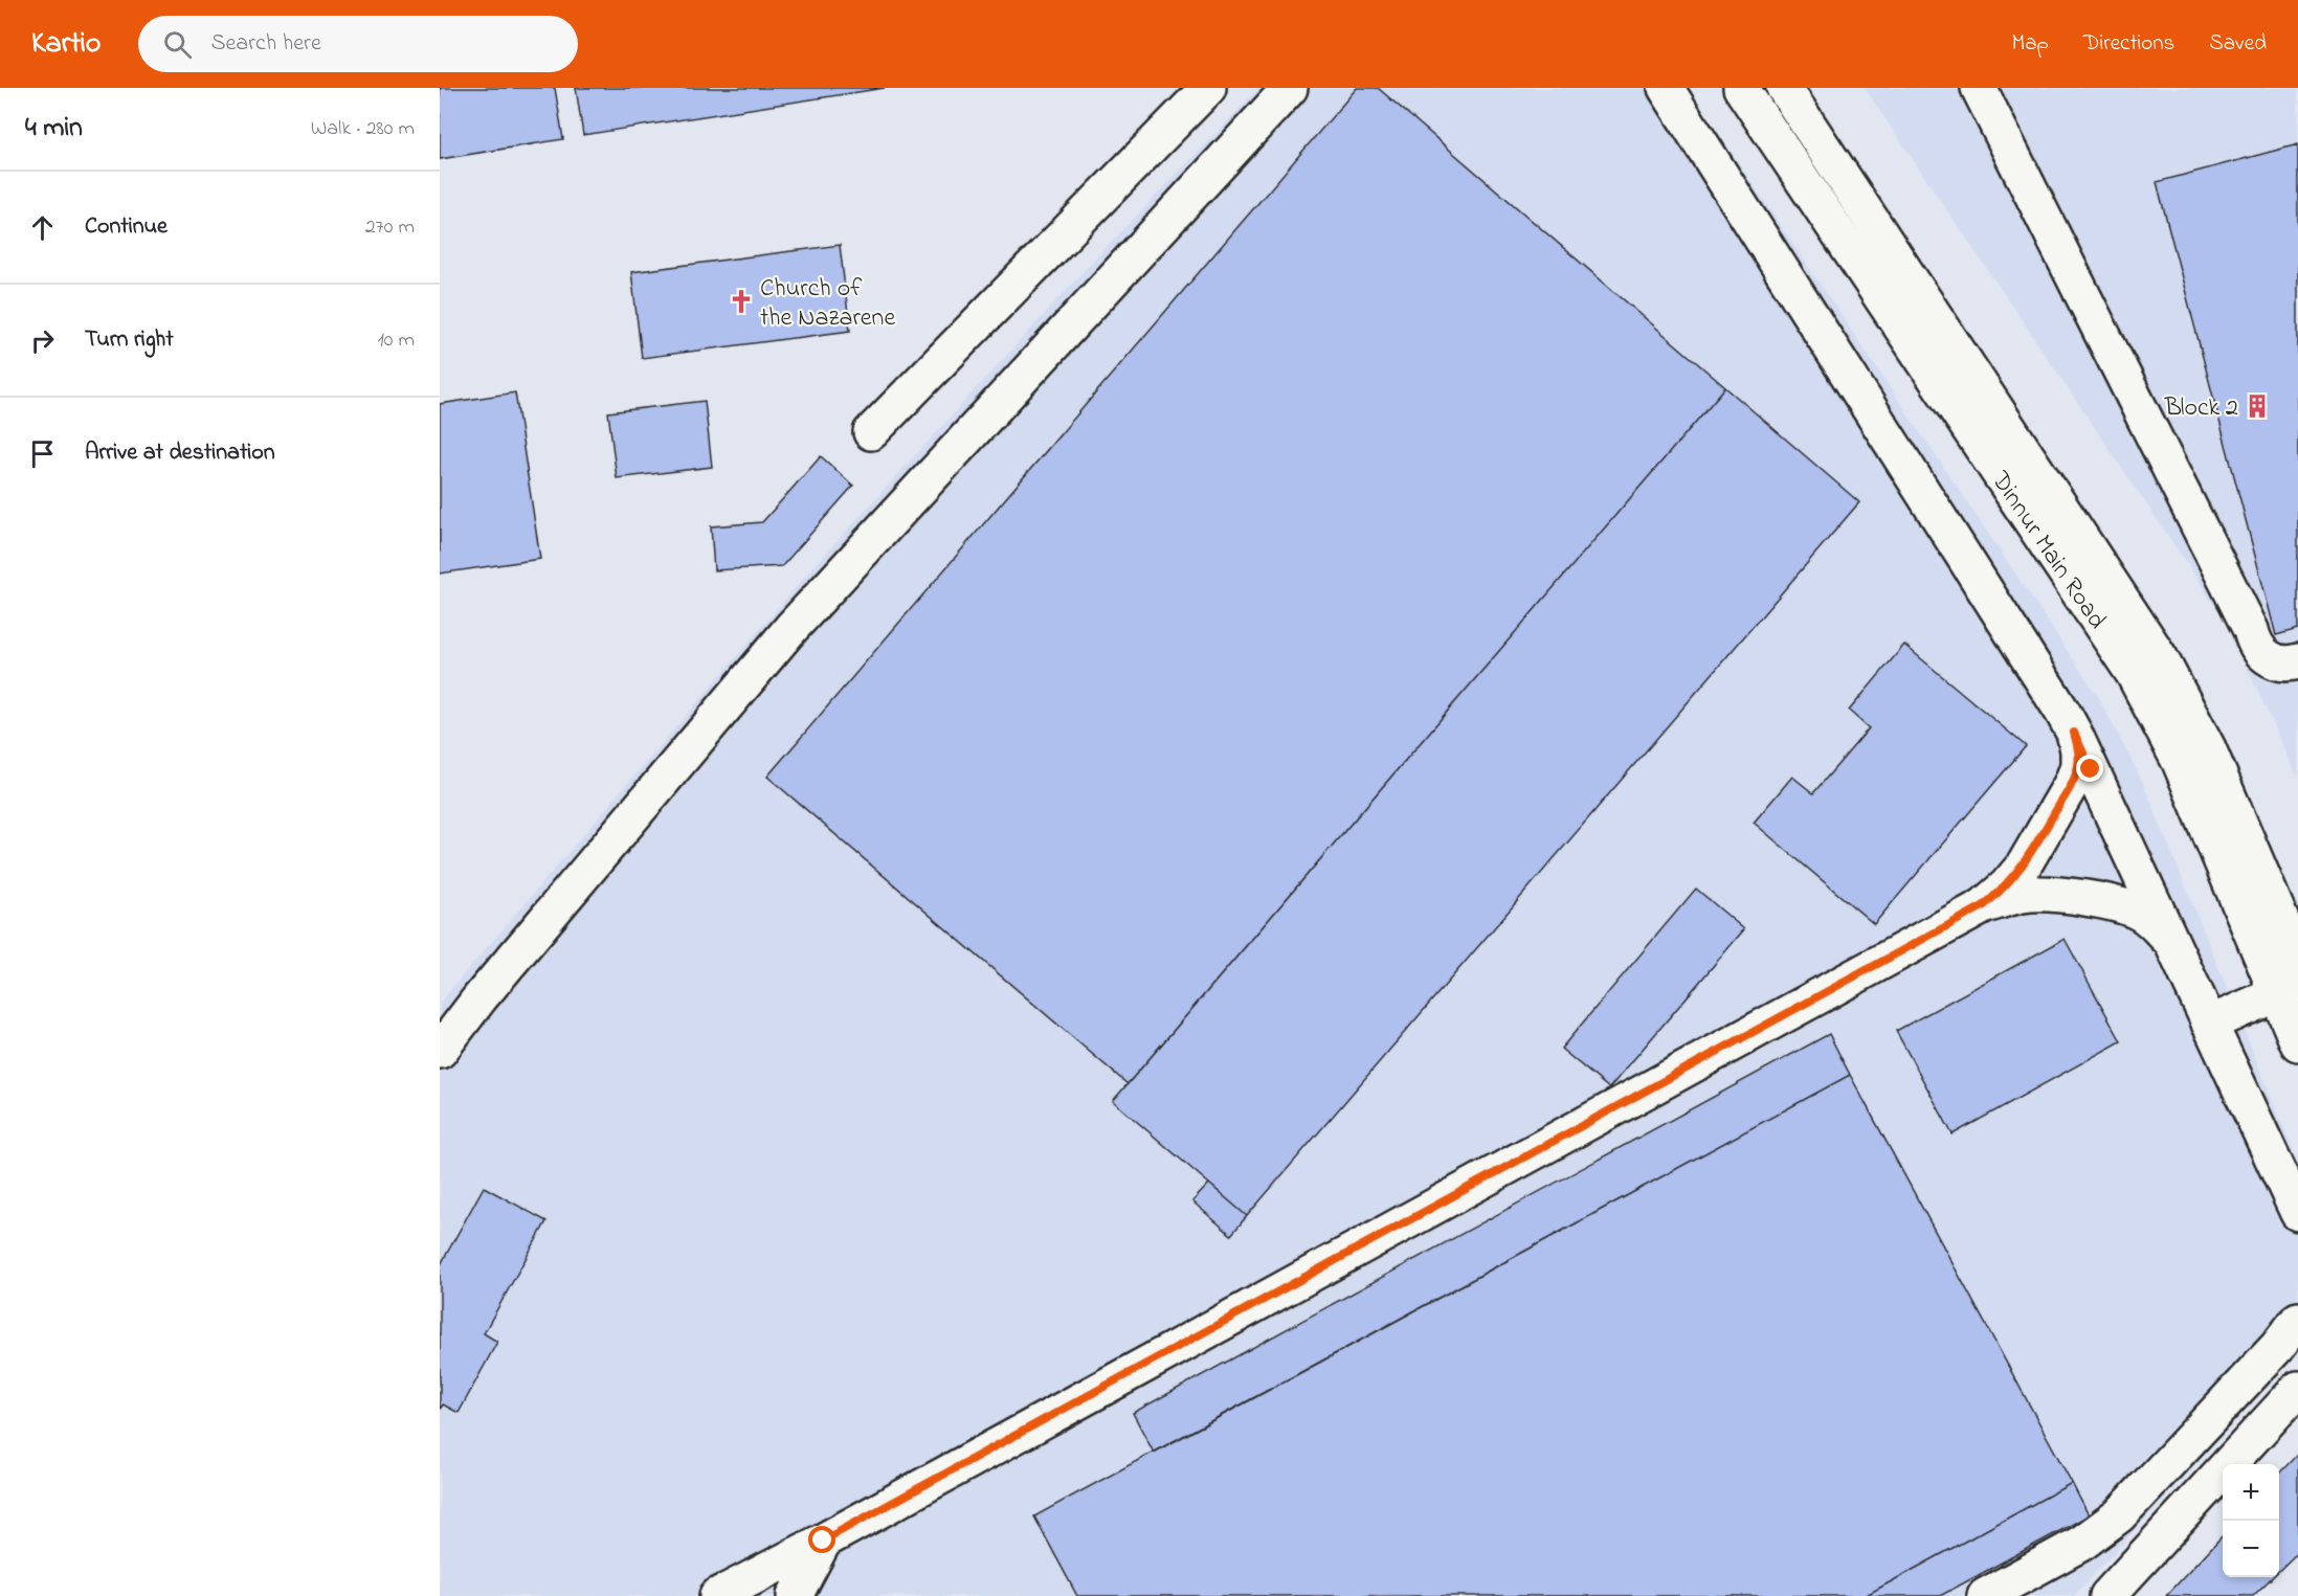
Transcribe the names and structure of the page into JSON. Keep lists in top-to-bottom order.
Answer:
{
  "streets": {
    "street": ["Dinnur Main Road"]
  },
  "places": {
    "church": ["Church of the Nazarene"],
    "building": ["Block 2"]
  },
  "page": {
    "header": "Kartio",
    "search": "Search here",
    "nav": ["Map", "Directions", "Saved"],
    "heading": ["4 min", "Walk · 280 m"],
    "list": [
      ["Continue", "270 m"],
      ["Turn right", "10 m"],
      "Arrive at destination"
    ],
    "map_buttons": ["+", "−"]
  }
}
